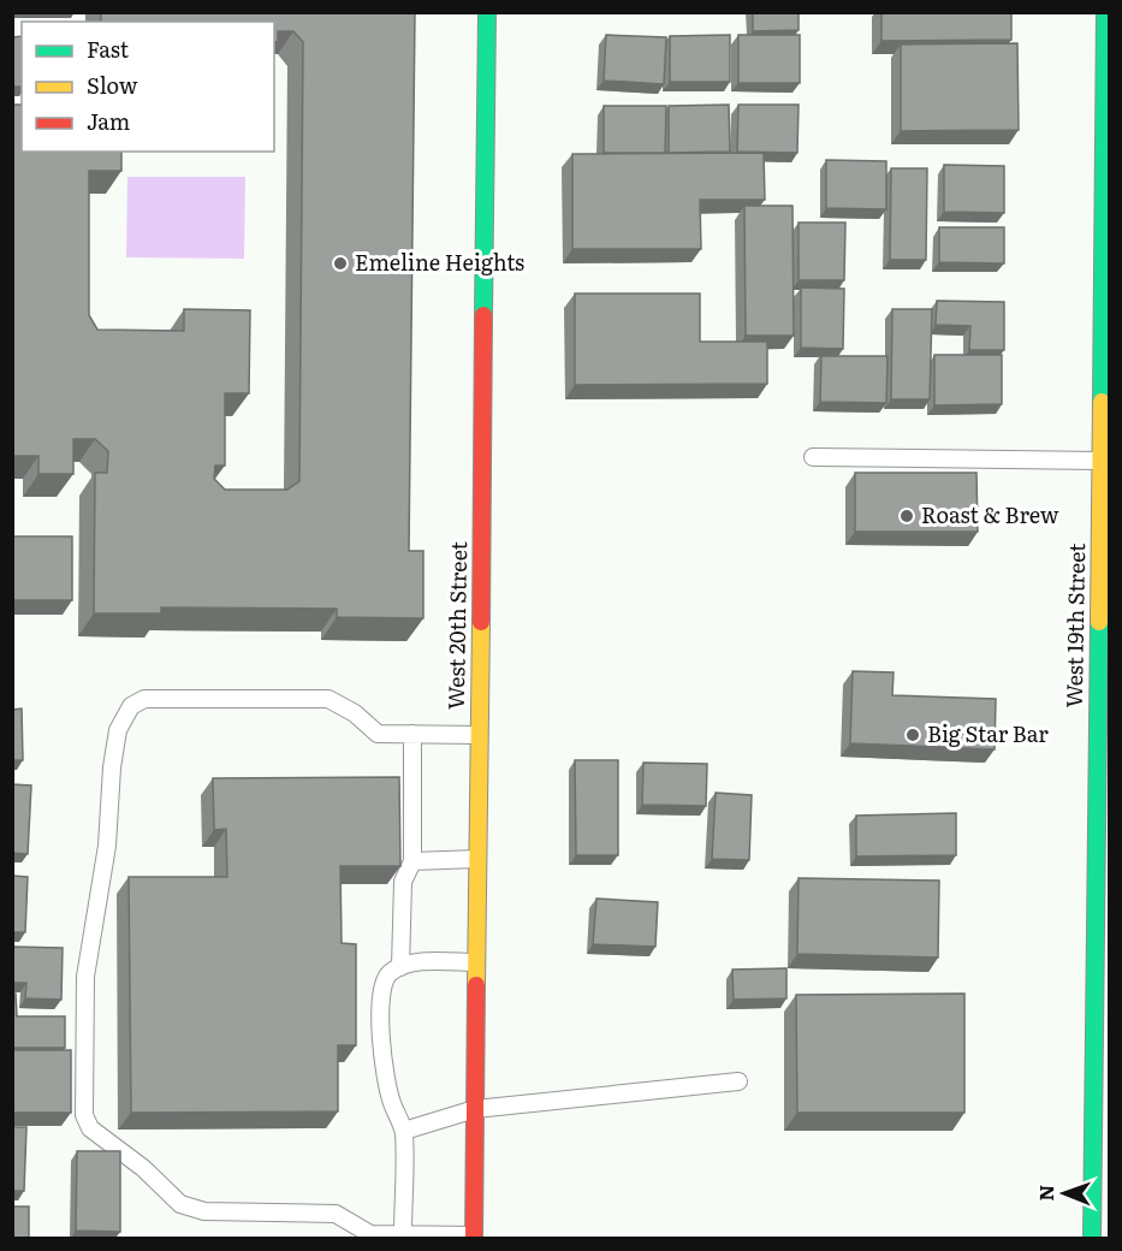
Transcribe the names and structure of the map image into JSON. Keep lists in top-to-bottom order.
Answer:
{
  "streets": {
    "main road": ["West 20th Street", "West 19th Street"]
  },
  "places": ["Emeline Heights", "Roast & Brew", "Big Star Bar"],
  "legend": ["Fast", "Slow", "Jam"],
  "north": "left"
}
